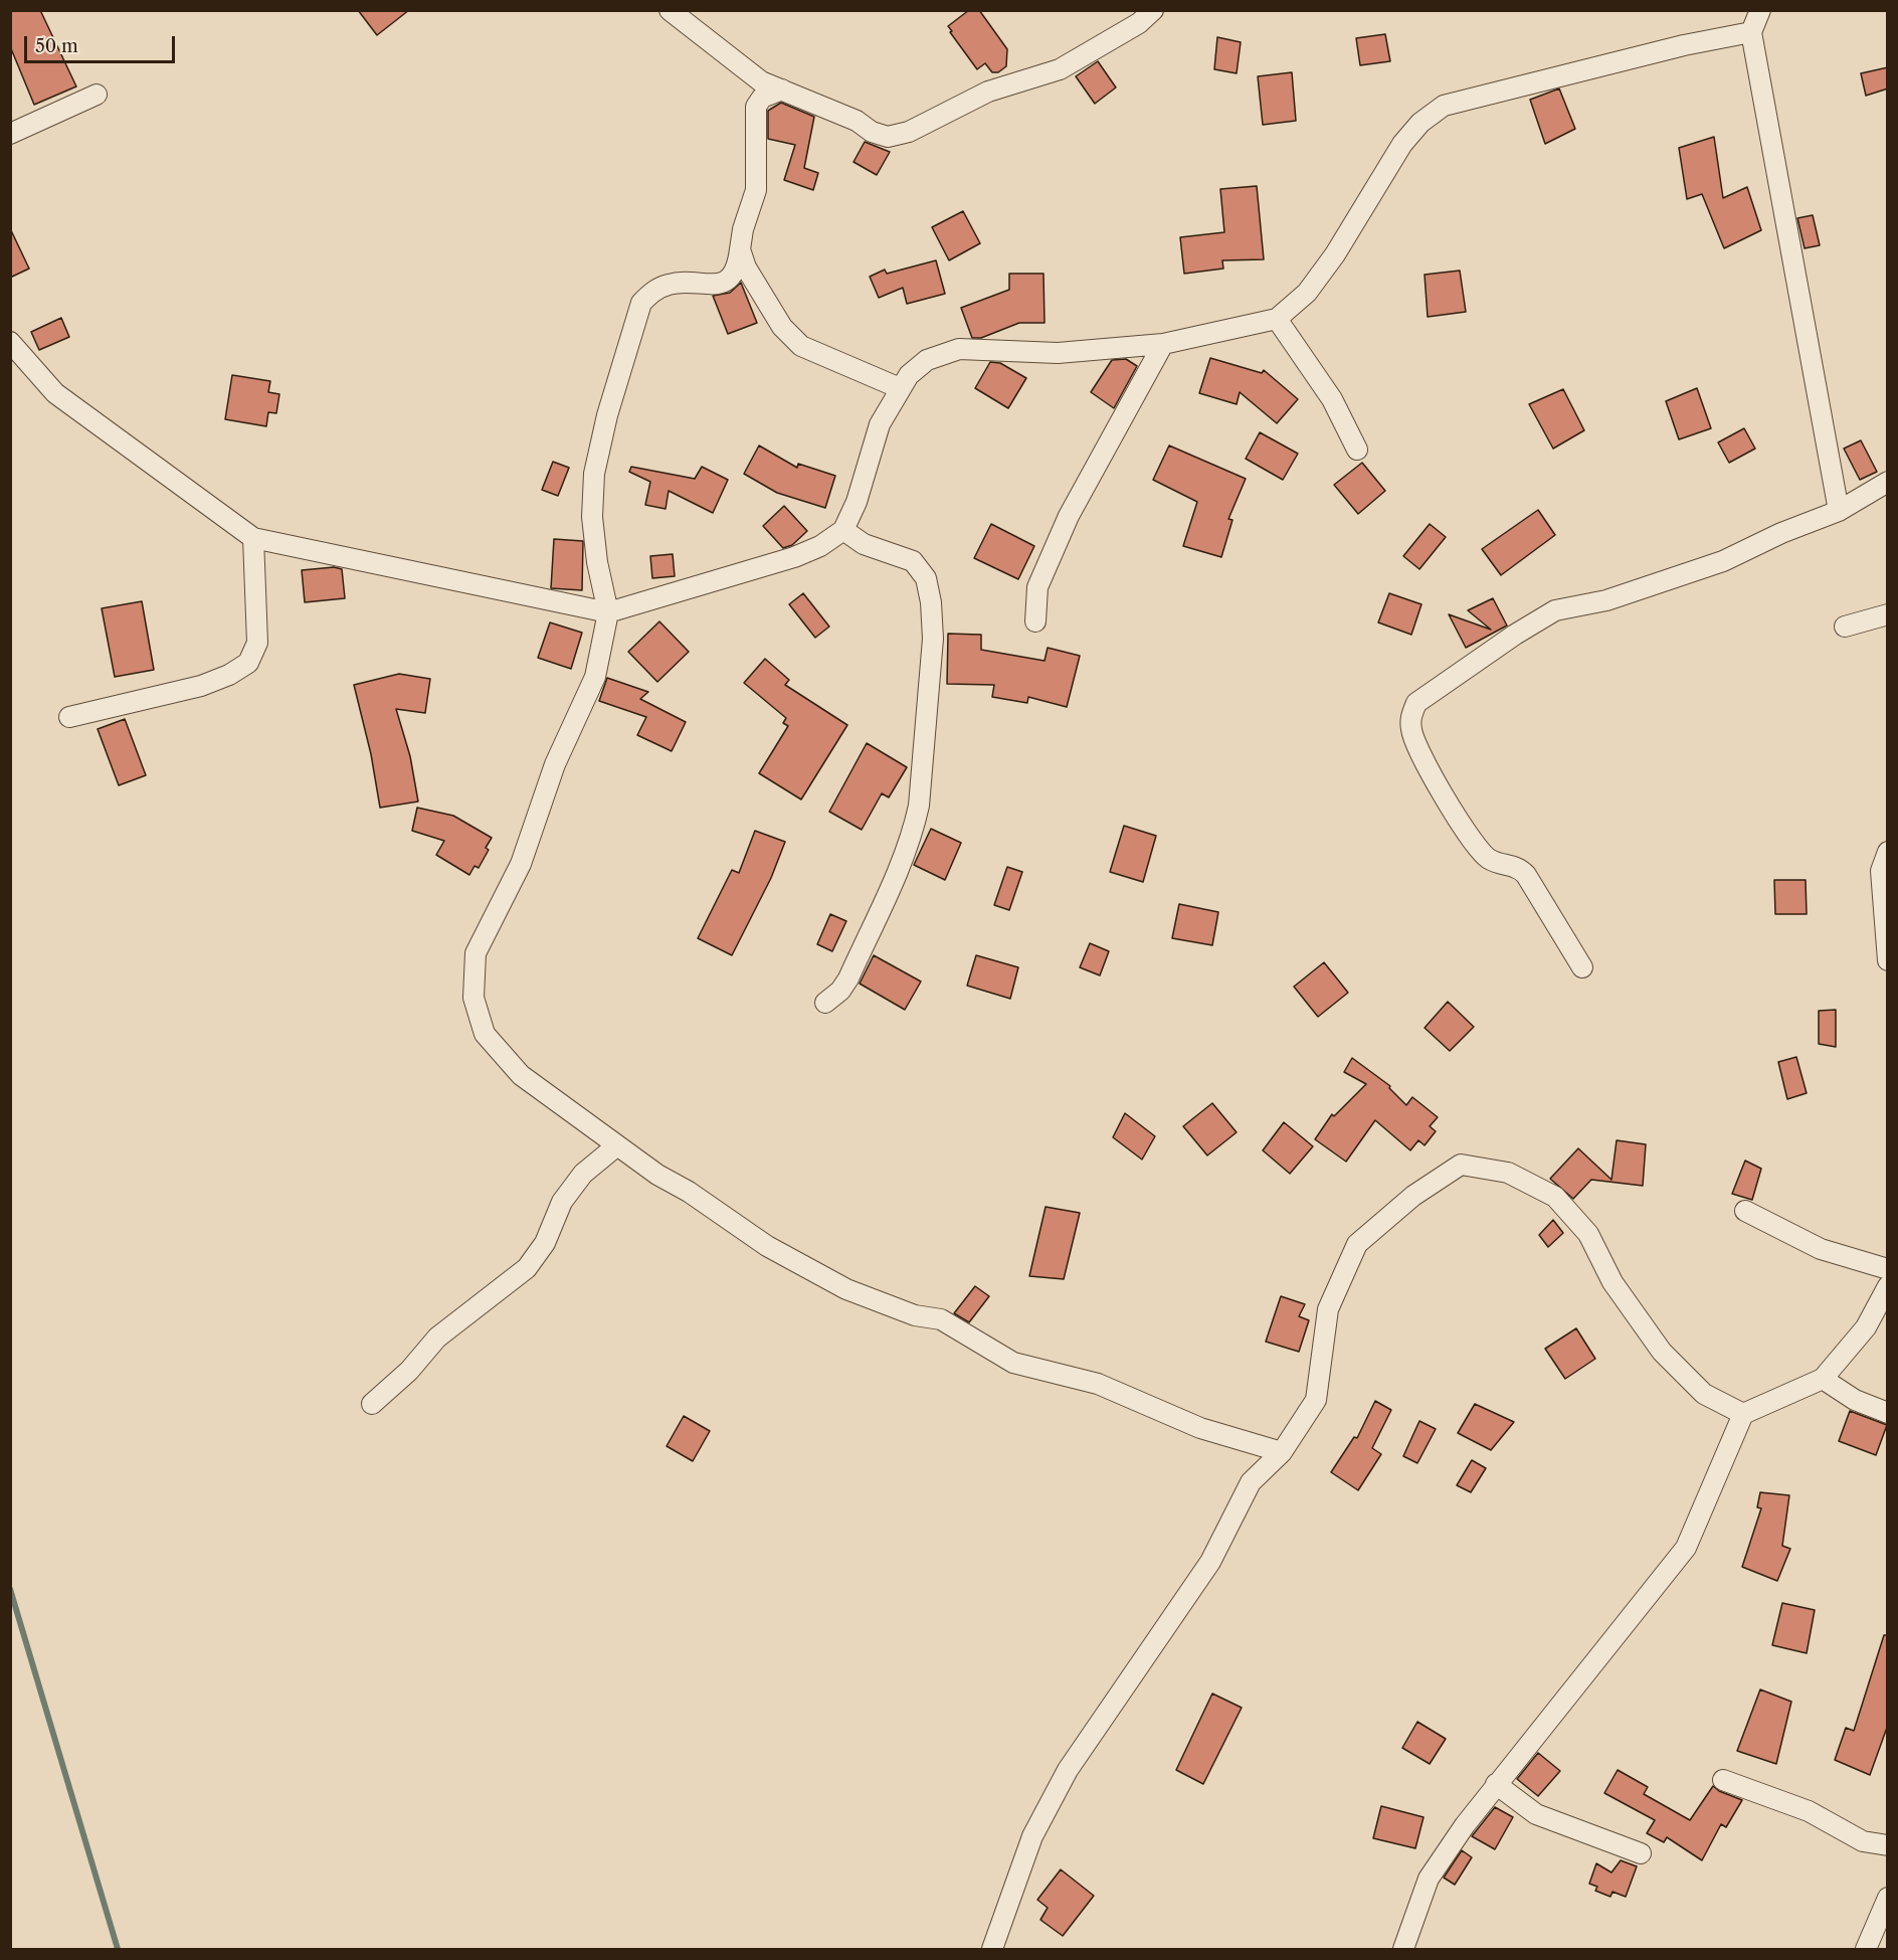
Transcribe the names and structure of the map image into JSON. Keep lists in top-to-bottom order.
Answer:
{
  "scale_bar": "50 m"
}
